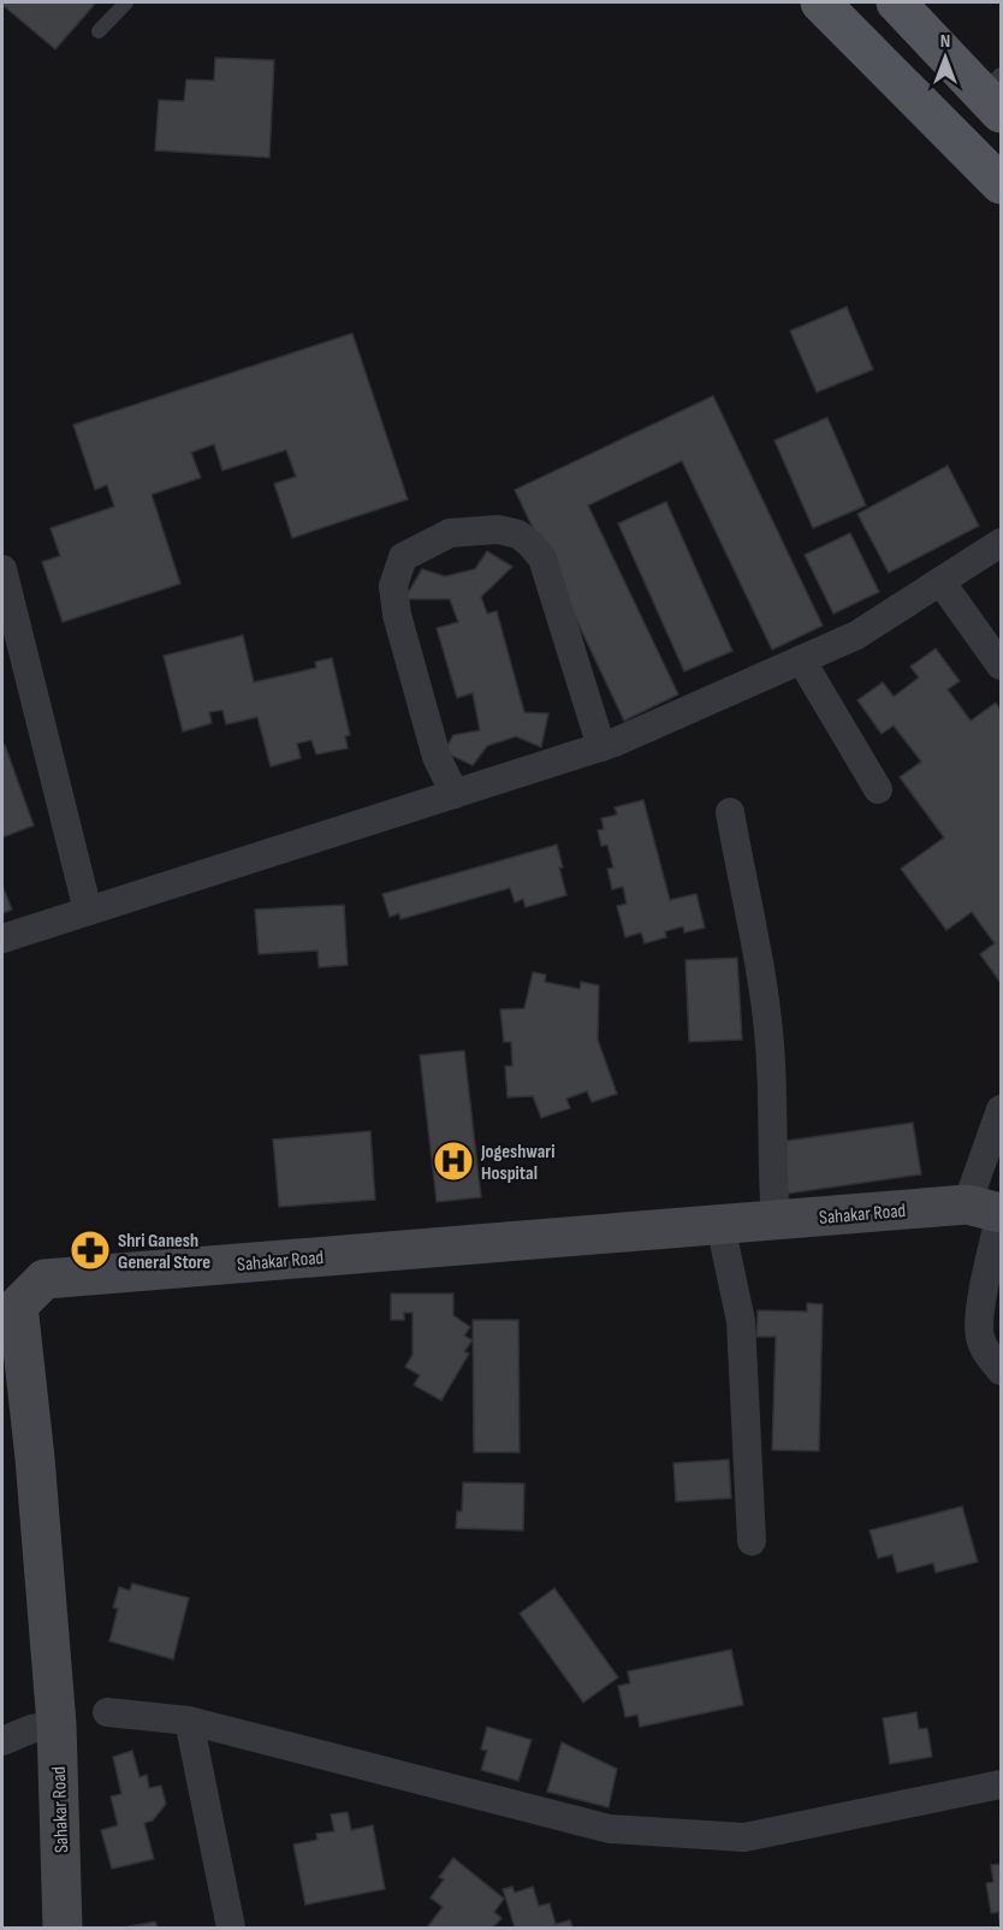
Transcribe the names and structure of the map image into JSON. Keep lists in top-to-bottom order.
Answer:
{
  "streets": {
    "street": ["Sahakar Road"]
  },
  "places": {
    "hospital": ["Jogeshwari Hospital"],
    "pharmacy": ["Shri Ganesh General Store"]
  },
  "north": "top"
}
